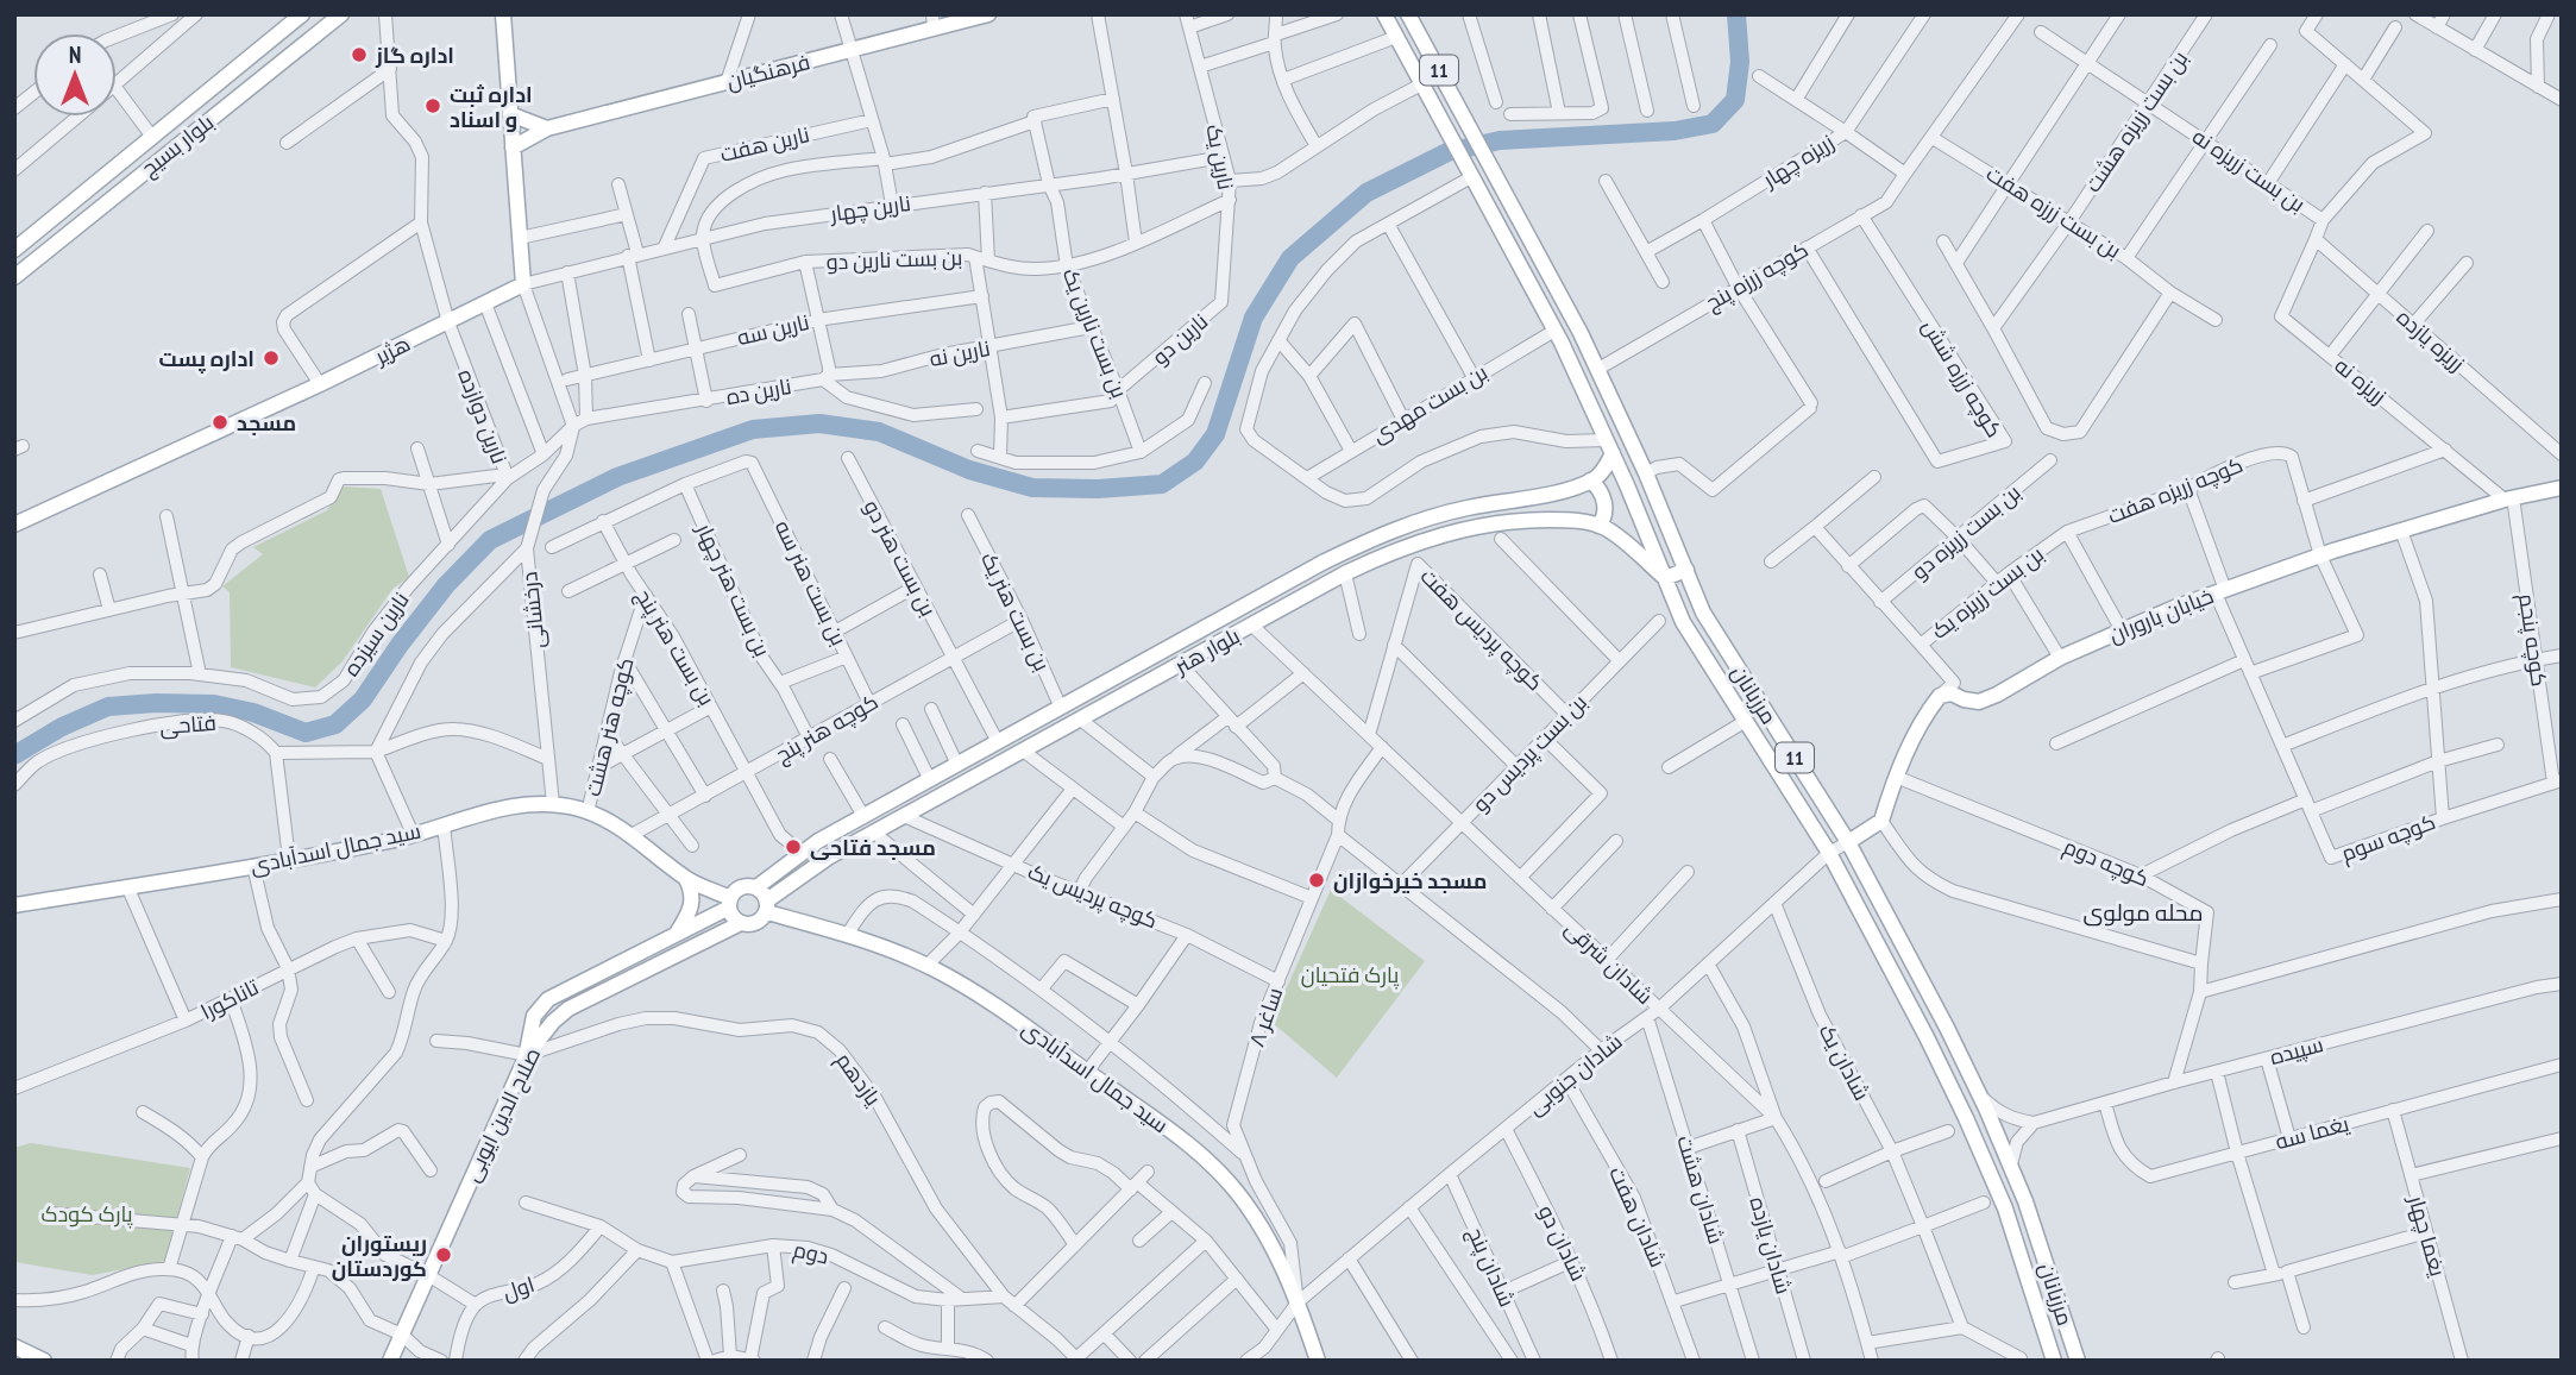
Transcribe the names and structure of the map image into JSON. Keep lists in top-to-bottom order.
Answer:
{
  "streets": {
    "main road": [
      "11",
      "فرهنگیان",
      "بلوار بسیج",
      "هژیر",
      "خیابان باروران",
      "بلوار هنر",
      "مرزبانان",
      "سید جمال اسدآبادی",
      "صلاح الدین ایوبی"
    ],
    "street": [
      "بن بست زریزه هشت",
      "نارین هفت",
      "نارین یک",
      "زریزه چهار",
      "بن بست زریزه نه",
      "نارین چهار",
      "بن بست زرزه هفت",
      "بن بست نارین دو",
      "کوچه زرزه پنج",
      "نارین سه",
      "بن بست نارین یک",
      "نارین دو",
      "زریزه یازده",
      "نارین نه",
      "کوچه زرزه شش",
      "زریزه نه",
      "نارین ده",
      "بن بست مهدی",
      "نارین دوازده",
      "کوچه زریزه هفت",
      "بن بست زریزه دو",
      "بن بست هنر دو",
      "بن بست هنر سه",
      "بن بست هنر چهار",
      "بن بست زریزه یک",
      "درخشانی",
      "بن بست هنر یک",
      "کوچه پردیس هفت",
      "نارین سیزده",
      "کوچه پنجم",
      "بن بست هنر پنج",
      "فتاحی",
      "کوچه هنر هشت",
      "کوچه هنر پنج",
      "بن بست پردیس دو",
      "کوچه سوم",
      "کوچه دوم",
      "کوچه پردیس یک",
      "شادان شرقی",
      "تاناکورا",
      "ساغر ٨",
      "سپیده",
      "شادان یک",
      "شادان جنوبی",
      "یازدهم",
      "یغما سه",
      "شادان هشت",
      "شادان هفت",
      "یغما چهار",
      "شادان دو",
      "شادان یازده",
      "دوم",
      "شادان پنج",
      "اول"
    ]
  },
  "crossings": [
    ["11", "مرزبانان"],
    ["بن بست زریزه هشت", "بن بست زریزه نه"],
    ["بن بست زریزه هشت", "بن بست زرزه هفت"],
    ["نارین هفت", "نارین چهار"],
    ["نارین یک", "نارین چهار"],
    ["نارین یک", "نارین دو"],
    ["زریزه چهار", "کوچه زرزه پنج"],
    ["بن بست زریزه نه", "بن بست زرزه هفت"],
    ["نارین چهار", "بن بست نارین دو"],
    ["نارین چهار", "بن بست نارین یک"],
    ["نارین چهار", "هژیر"],
    ["بن بست نارین دو", "نارین سه"],
    ["بن بست نارین دو", "نارین دو"],
    ["بن بست نارین دو", "نارین نه"],
    ["کوچه زرزه پنج", "کوچه زرزه شش"],
    ["کوچه زرزه پنج", "مرزبانان"],
    ["بن بست نارین یک", "نارین دو"],
    ["بن بست نارین یک", "نارین نه"],
    ["زریزه یازده", "زریزه نه"],
    ["هژیر", "نارین دوازده"],
    ["نارین نه", "نارین ده"],
    ["زریزه نه", "خیابان باروران"],
    ["زریزه نه", "کوچه پنجم"],
    ["نارین ده", "نارین دوازده"],
    ["نارین ده", "درخشانی"],
    ["بن بست مهدی", "مرزبانان"],
    ["نارین دوازده", "درخشانی"],
    ["نارین دوازده", "نارین سیزده"],
    ["کوچه زریزه هفت", "بن بست زریزه یک"],
    ["کوچه زریزه هفت", "خیابان باروران"],
    ["کوچه زریزه هفت", "کوچه سوم"],
    ["بن بست زریزه دو", "بن بست زریزه یک"],
    ["بن بست هنر دو", "بلوار هنر"],
    ["بن بست هنر دو", "کوچه هنر پنج"],
    ["بن بست هنر سه", "بن بست هنر چهار"],
    ["بن بست هنر سه", "کوچه هنر پنج"],
    ["بن بست هنر چهار", "کوچه هنر پنج"],
    ["درخشانی", "سید جمال اسدآبادی"],
    ["بن بست هنر یک", "بلوار هنر"],
    ["بن بست هنر یک", "کوچه هنر پنج"],
    ["خیابان باروران", "کوچه پنجم"],
    ["خیابان باروران", "کوچه سوم"],
    ["کوچه پردیس هفت", "بن بست پردیس دو"],
    ["کوچه پردیس هفت", "شادان شرقی"],
    ["کوچه پنجم", "کوچه سوم"],
    ["بن بست هنر پنج", "بلوار هنر"],
    ["بن بست هنر پنج", "کوچه هنر هشت"],
    ["بن بست هنر پنج", "کوچه هنر پنج"],
    ["بلوار هنر", "مرزبانان"],
    ["بلوار هنر", "سید جمال اسدآبادی"],
    ["بلوار هنر", "کوچه پردیس یک"],
    ["بلوار هنر", "شادان شرقی"],
    ["بلوار هنر", "صلاح الدین ایوبی"],
    ["مرزبانان", "شادان جنوبی"],
    ["کوچه هنر هشت", "سید جمال اسدآبادی"],
    ["کوچه هنر پنج", "سید جمال اسدآبادی"],
    ["بن بست پردیس دو", "شادان شرقی"],
    ["سید جمال اسدآبادی", "شادان جنوبی"],
    ["سید جمال اسدآبادی", "صلاح الدین ایوبی"],
    ["کوچه پردیس یک", "ساغر ٨"],
    ["شادان شرقی", "ساغر ٨"],
    ["شادان شرقی", "شادان جنوبی"],
    ["سپیده", "یغما سه"],
    ["شادان یک", "شادان جنوبی"],
    ["شادان جنوبی", "شادان هشت"],
    ["شادان جنوبی", "شادان هفت"],
    ["شادان جنوبی", "شادان دو"],
    ["شادان جنوبی", "شادان پنج"],
    ["یازدهم", "صلاح الدین ایوبی"],
    ["یازدهم", "دوم"],
    ["یغما سه", "یغما چهار"],
    ["دوم", "اول"]
  ],
  "districts": ["محله مولوی"],
  "parks": ["پارک فتحیان", "پارک کودک"],
  "places": [
    "اداره گاز",
    "اداره ثبت و اسناد",
    "اداره پست",
    "مسجد",
    "مسجد فتاحی",
    "مسجد خیرخوازان",
    "ریستوران کوردستان"
  ],
  "north": "top"
}
